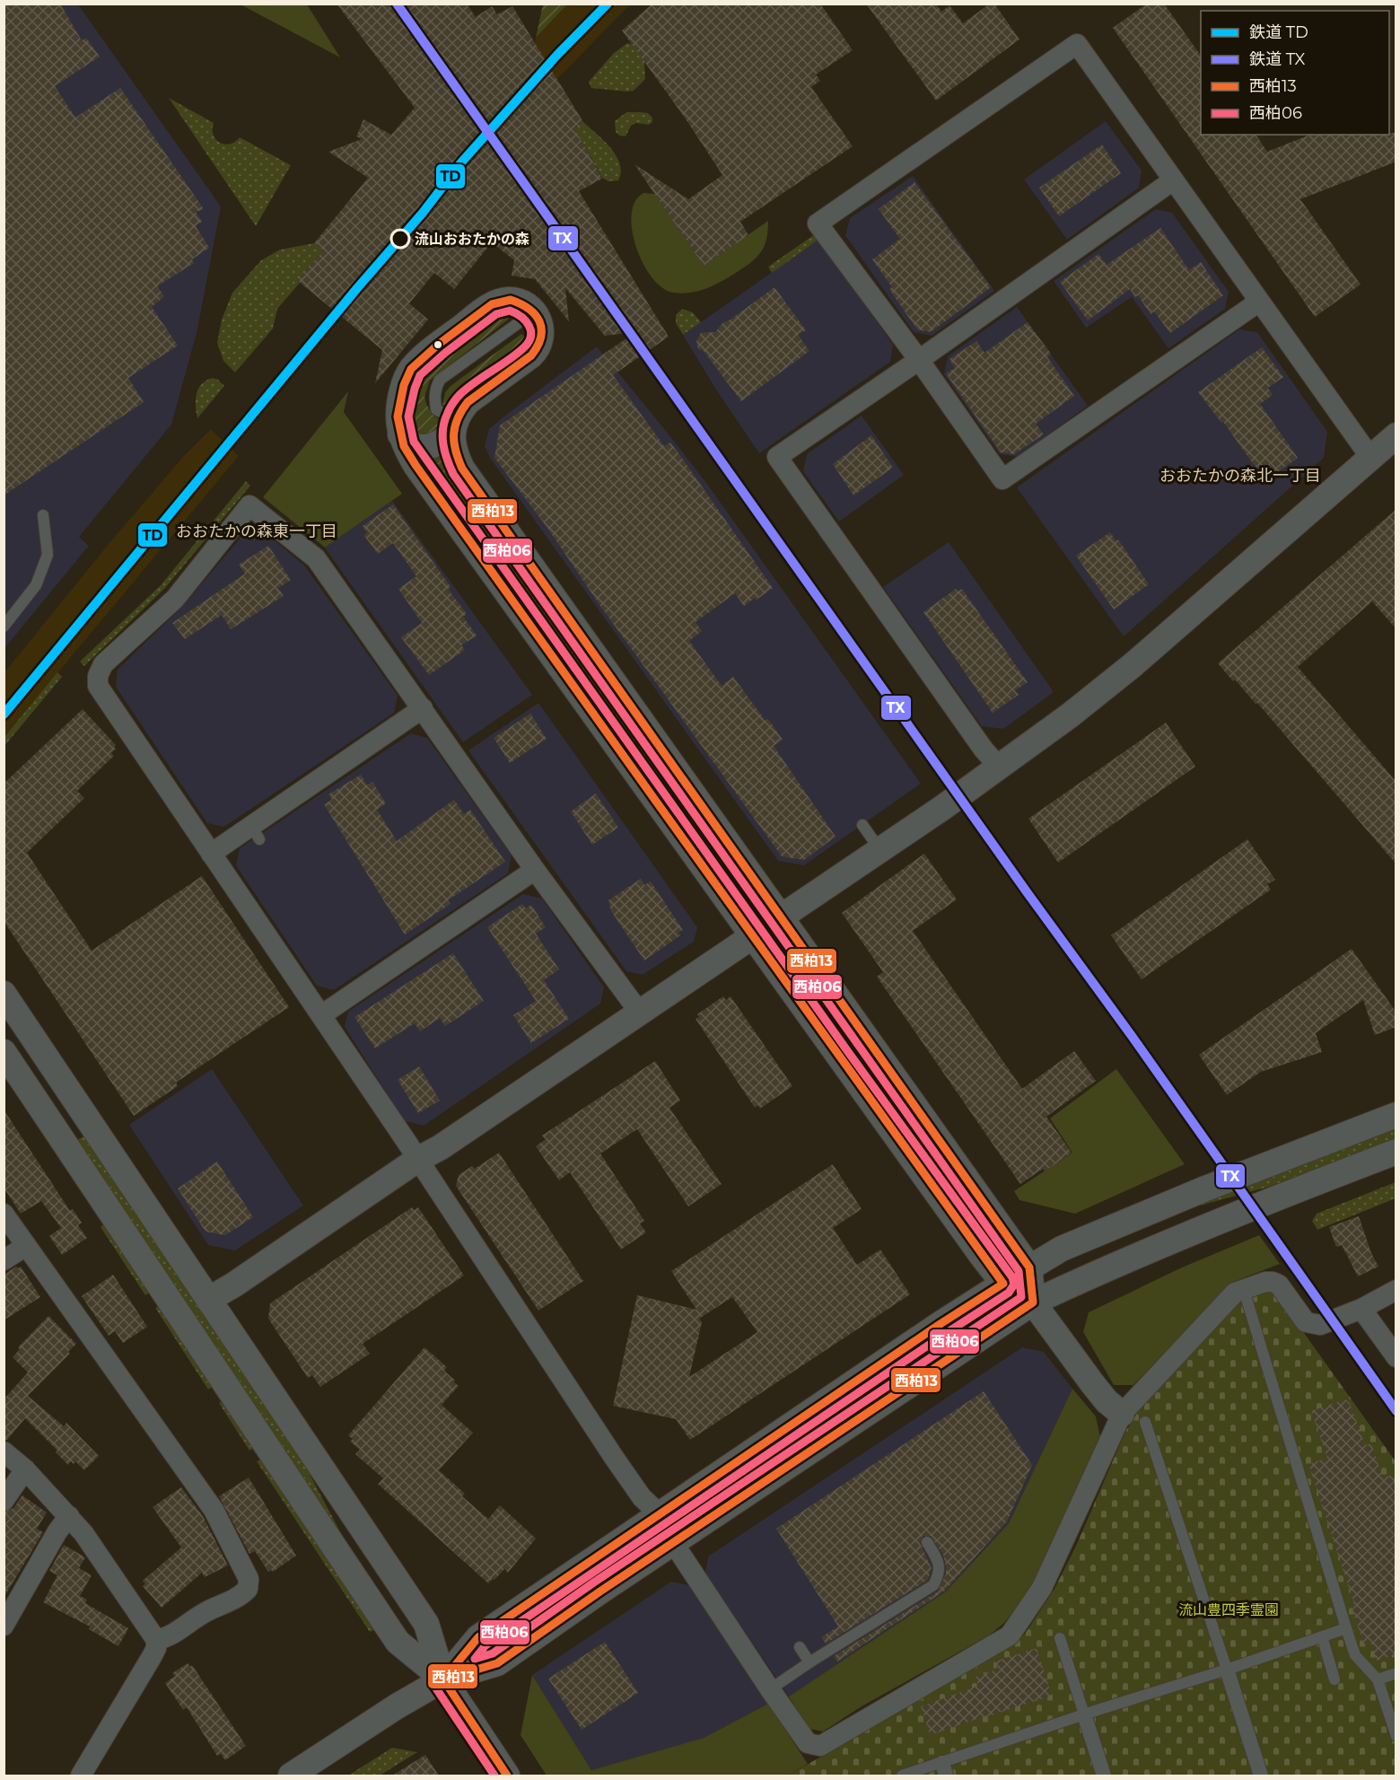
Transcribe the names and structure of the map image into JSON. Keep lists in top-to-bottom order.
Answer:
{
  "districts": ["おおたかの森北一丁目", "おおたかの森東一丁目"],
  "parks": ["流山豊四季霊園"],
  "places": ["流山おおたかの森"],
  "lines": [
    "rail line TD",
    "rail line TX",
    "transit line 西柏13",
    "transit line 西柏06"
  ],
  "legend": [
    "鉄道 TD",
    "鉄道 TX",
    "西柏13",
    "西柏06"
  ]
}
